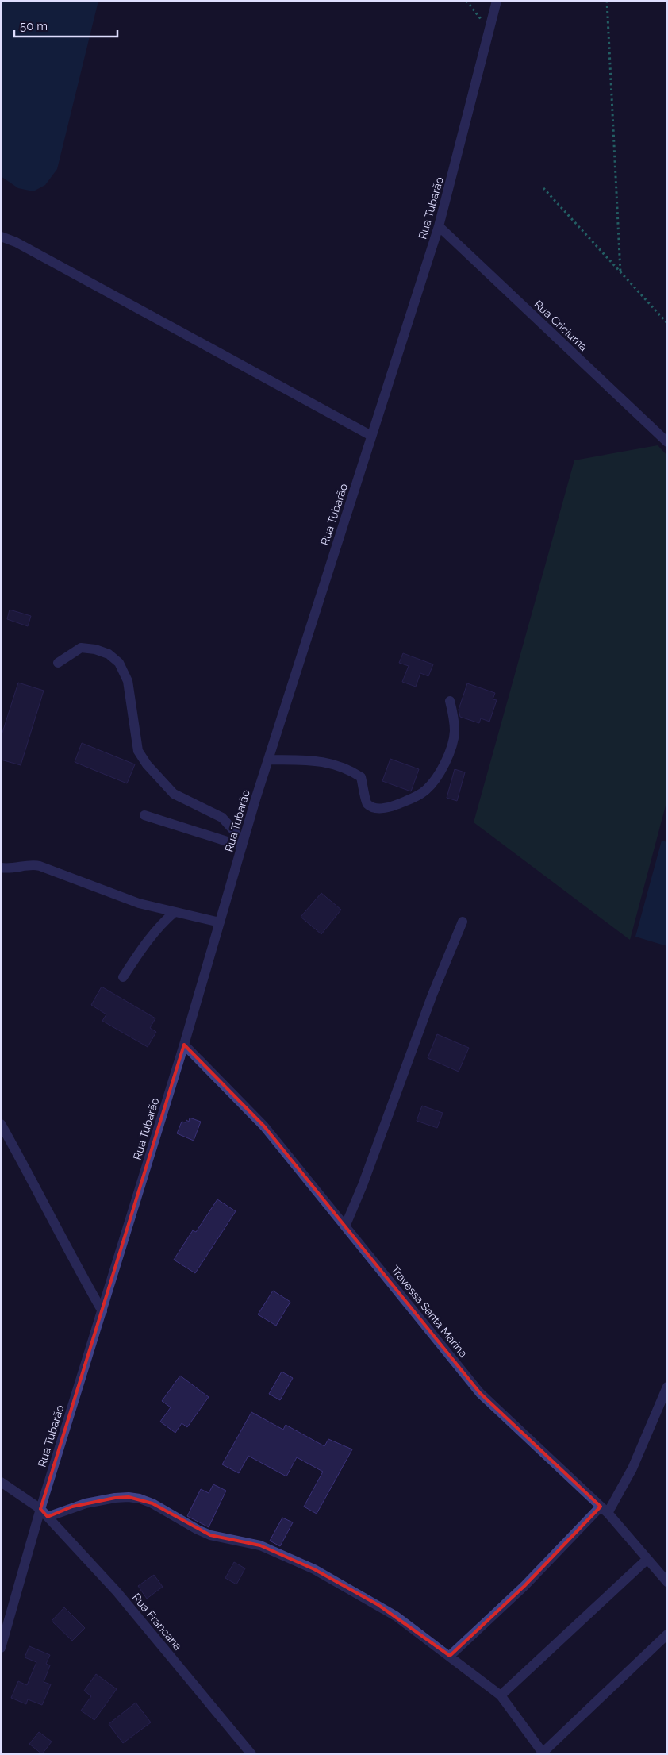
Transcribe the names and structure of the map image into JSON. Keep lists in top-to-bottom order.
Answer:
{
  "streets": {
    "street": [
      "Rua Tubarão",
      "Rua Criciúma",
      "Travessa Santa Marina",
      "Rua Francana"
    ]
  },
  "crossings": [
    ["Rua Tubarão", "Rua Criciúma"],
    ["Rua Tubarão", "Travessa Santa Marina"],
    ["Rua Tubarão", "Rua Francana"]
  ],
  "scale_bar": "50 m"
}
